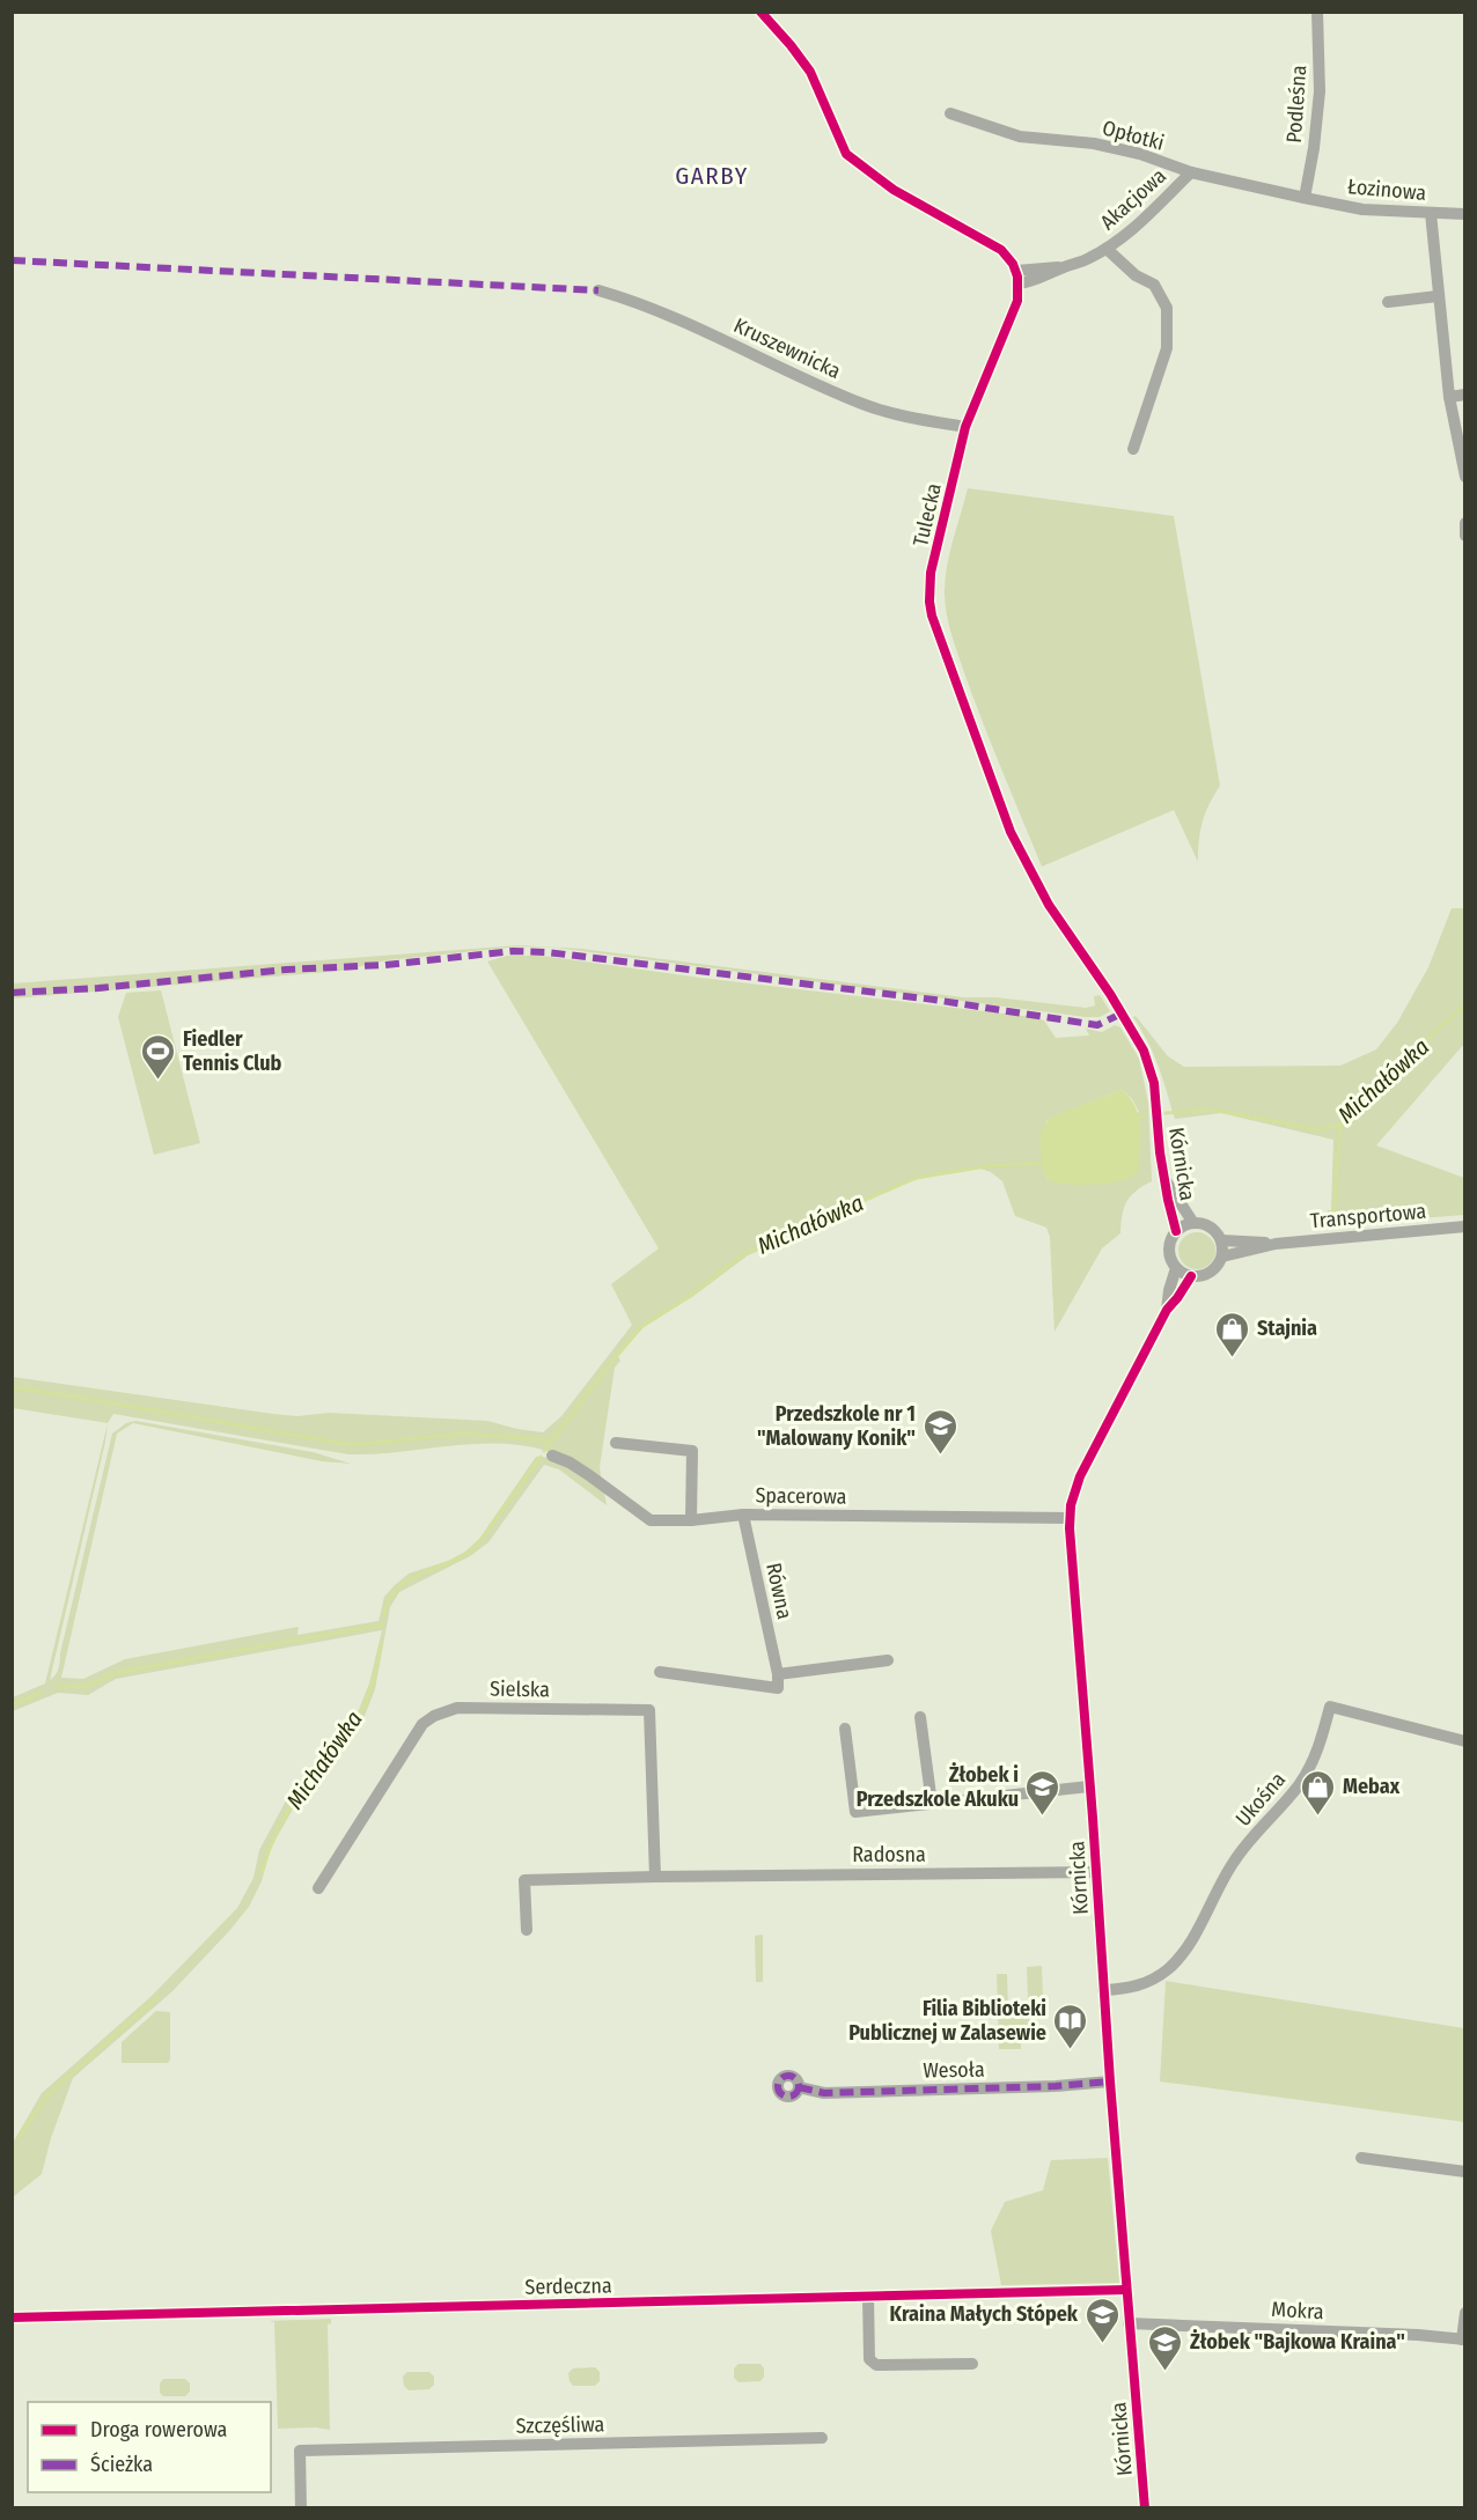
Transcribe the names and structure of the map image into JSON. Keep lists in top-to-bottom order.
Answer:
{
  "streets": {
    "street": [
      "Podleśna",
      "Opłotki",
      "Łozinowa",
      "Akacjowa",
      "Kruszewnicka",
      "Tulecka",
      "Kórnicka",
      "Transportowa",
      "Spacerowa",
      "Równa",
      "Sielska",
      "Ukośna",
      "Radosna",
      "Wesoła",
      "Serdeczna",
      "Mokra",
      "Szczęśliwa"
    ]
  },
  "crossings": [
    ["Podleśna", "Opłotki"],
    ["Podleśna", "Łozinowa"],
    ["Opłotki", "Łozinowa"],
    ["Opłotki", "Akacjowa"],
    ["Akacjowa", "Tulecka"],
    ["Kruszewnicka", "Tulecka"],
    ["Tulecka", "Kórnicka"],
    ["Kórnicka", "Transportowa"],
    ["Kórnicka", "Spacerowa"],
    ["Kórnicka", "Ukośna"],
    ["Kórnicka", "Radosna"],
    ["Kórnicka", "Wesoła"],
    ["Kórnicka", "Serdeczna"],
    ["Kórnicka", "Mokra"],
    ["Spacerowa", "Równa"],
    ["Sielska", "Radosna"]
  ],
  "districts": ["GARBY"],
  "water": ["Michałówka"],
  "places": {
    "sports": ["Fiedler Tennis Club"],
    "shop": ["Stajnia", "Mebax"],
    "school or university": [
      "Przedszkole nr 1 \"Malowany Konik\"",
      "Żłobek i Przedszkole Akuku",
      "Kraina Małych Stópek",
      "Żłobek \"Bajkowa Kraina\""
    ],
    "library": ["Filia Biblioteki Publicznej w Zalasewie"]
  },
  "legend": ["Droga rowerowa", "Ścieżka"]
}
